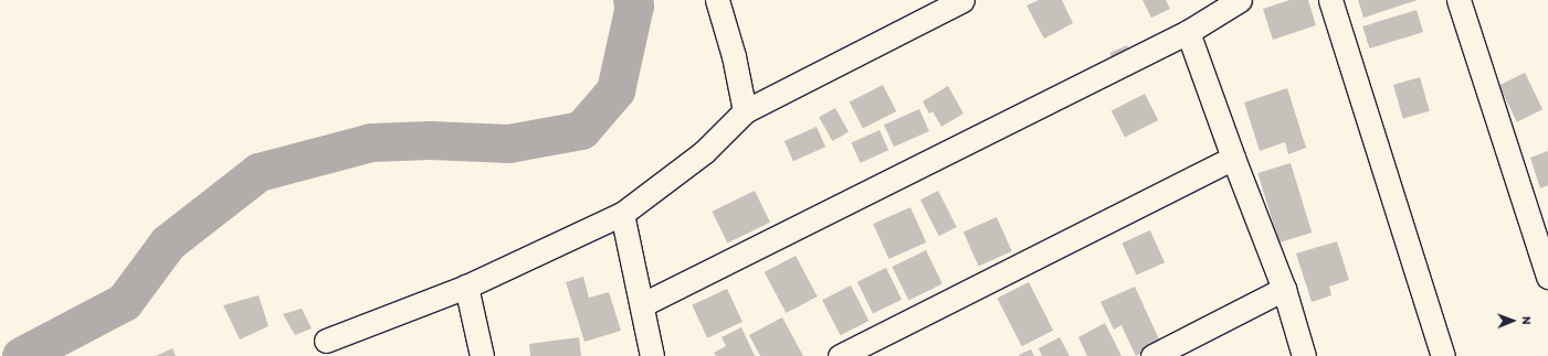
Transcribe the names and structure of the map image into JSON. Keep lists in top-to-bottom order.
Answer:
{
  "north": "right"
}
